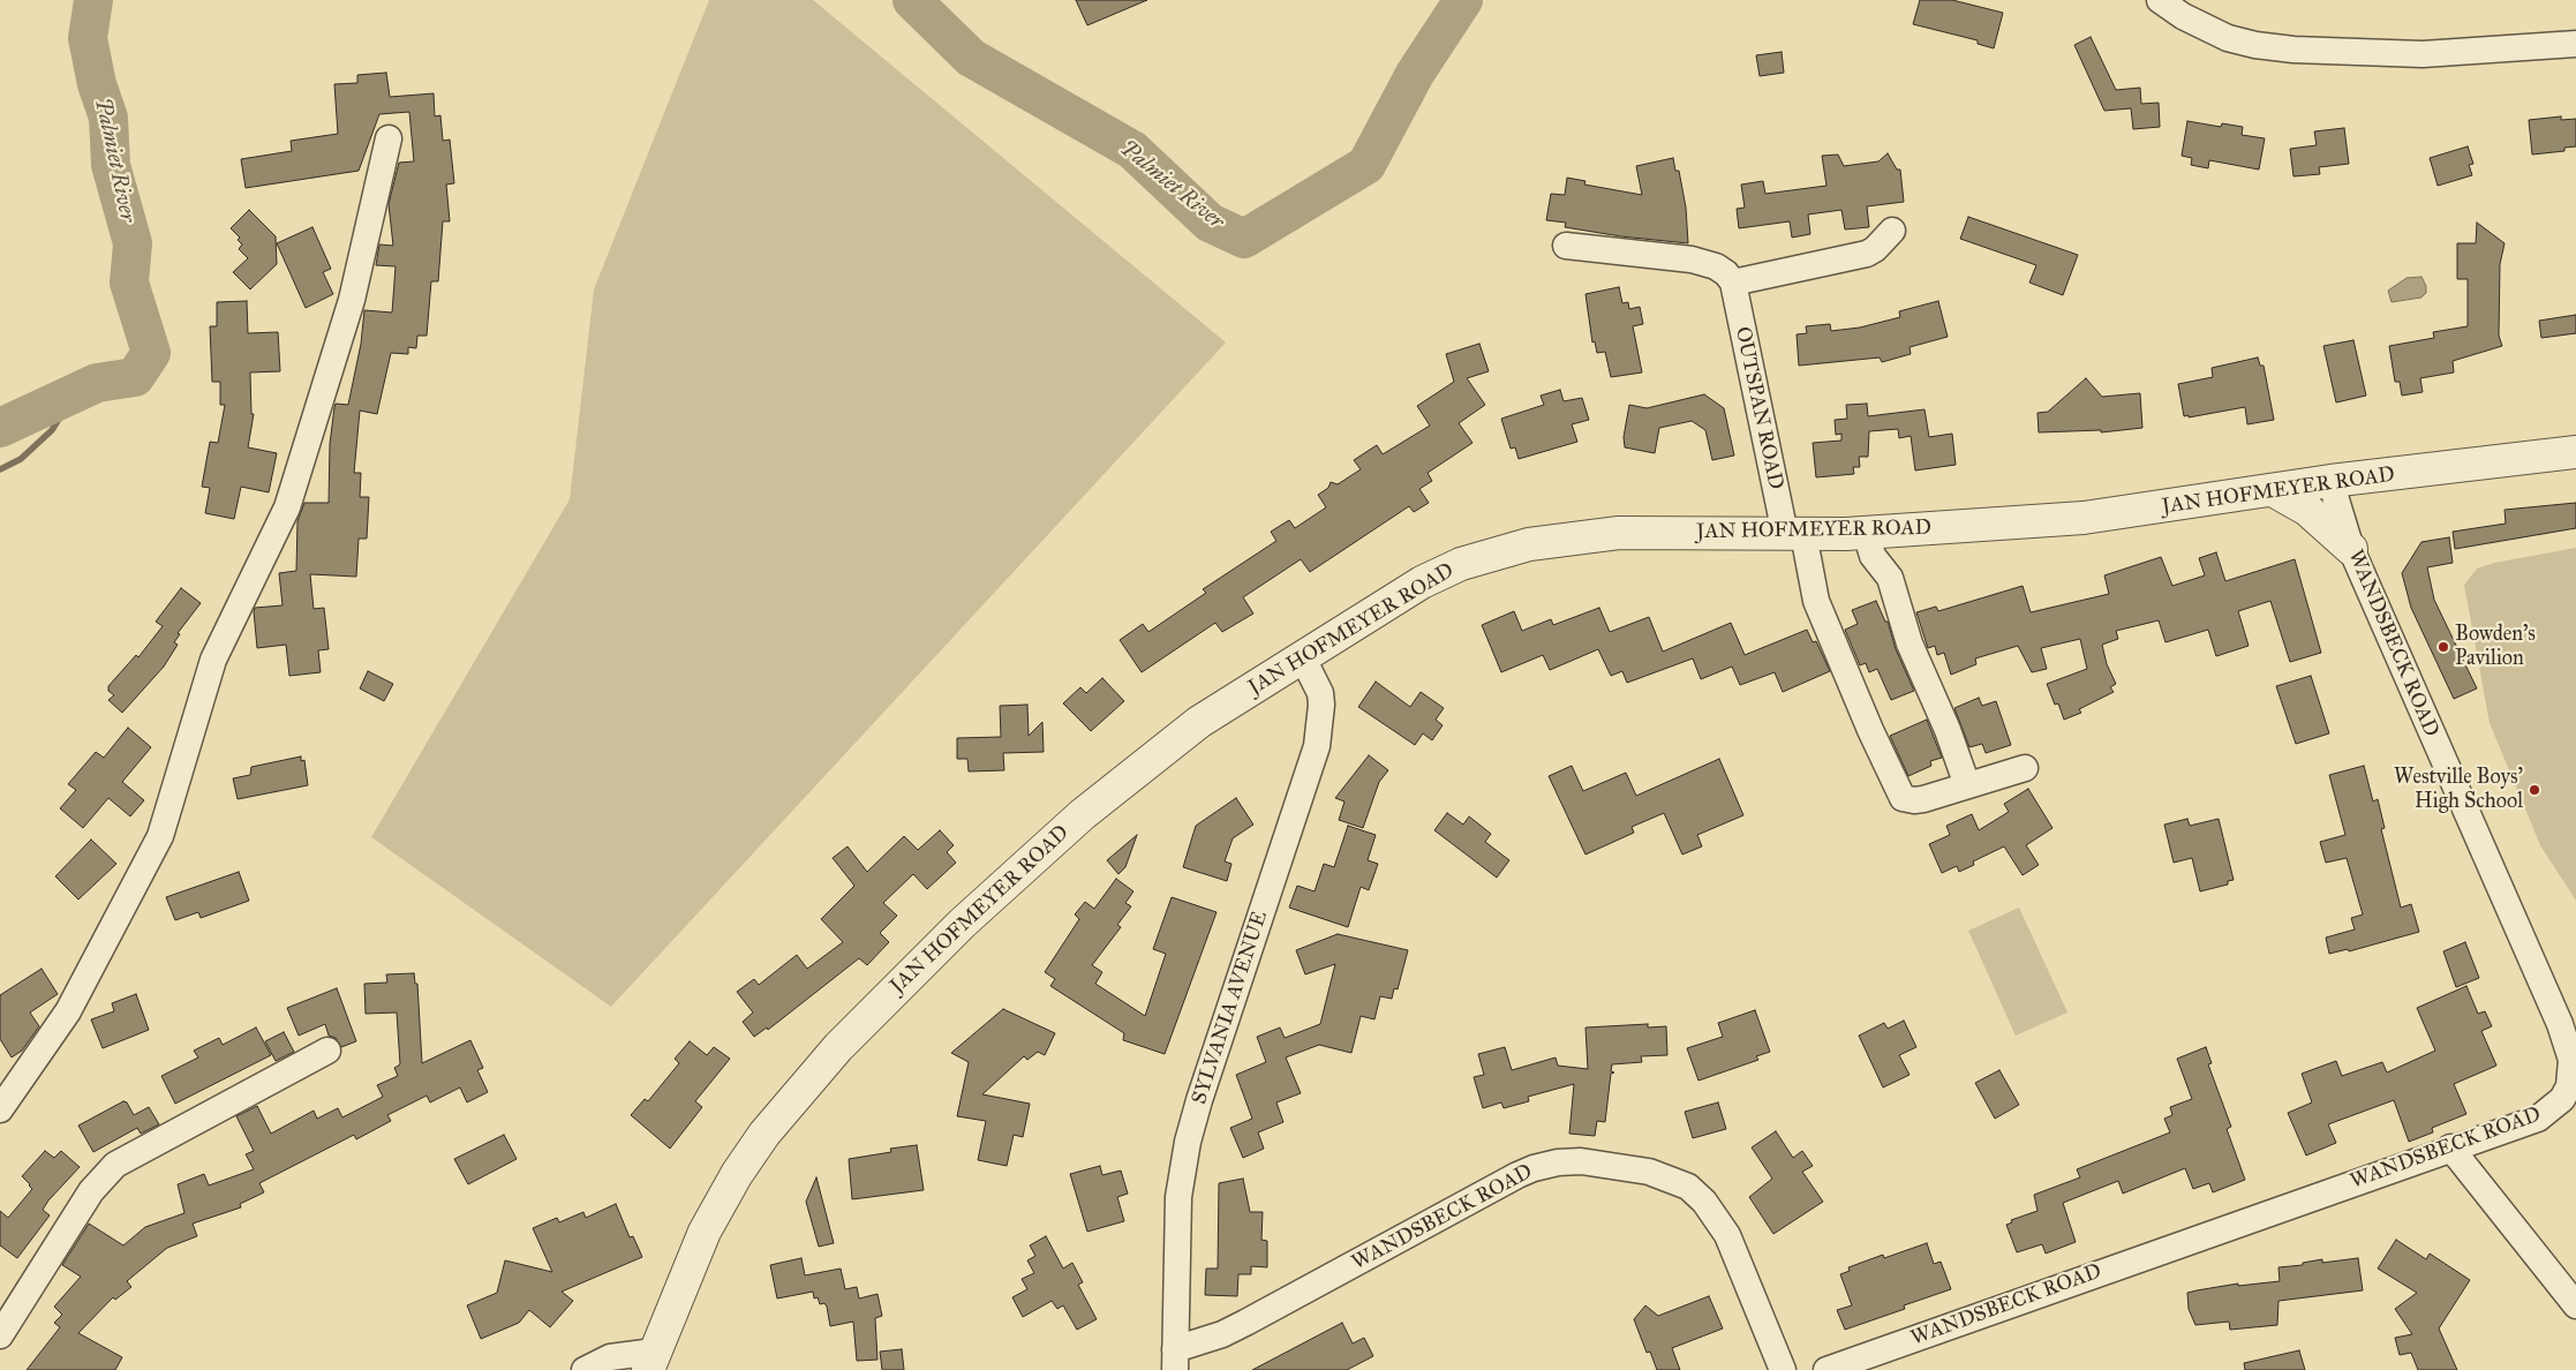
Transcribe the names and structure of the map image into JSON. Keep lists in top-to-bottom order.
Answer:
{
  "streets": {
    "street": [
      "OUTSPAN ROAD",
      "JAN HOFMEYER ROAD",
      "WANDSBECK ROAD",
      "SYLVANIA AVENUE"
    ]
  },
  "crossings": [
    ["OUTSPAN ROAD", "JAN HOFMEYER ROAD"],
    ["JAN HOFMEYER ROAD", "WANDSBECK ROAD"],
    ["JAN HOFMEYER ROAD", "SYLVANIA AVENUE"],
    ["WANDSBECK ROAD", "SYLVANIA AVENUE"]
  ],
  "water": ["Palmiet River"],
  "places": ["Bowden’s Pavilion", "Westville Boys' High School"]
}
